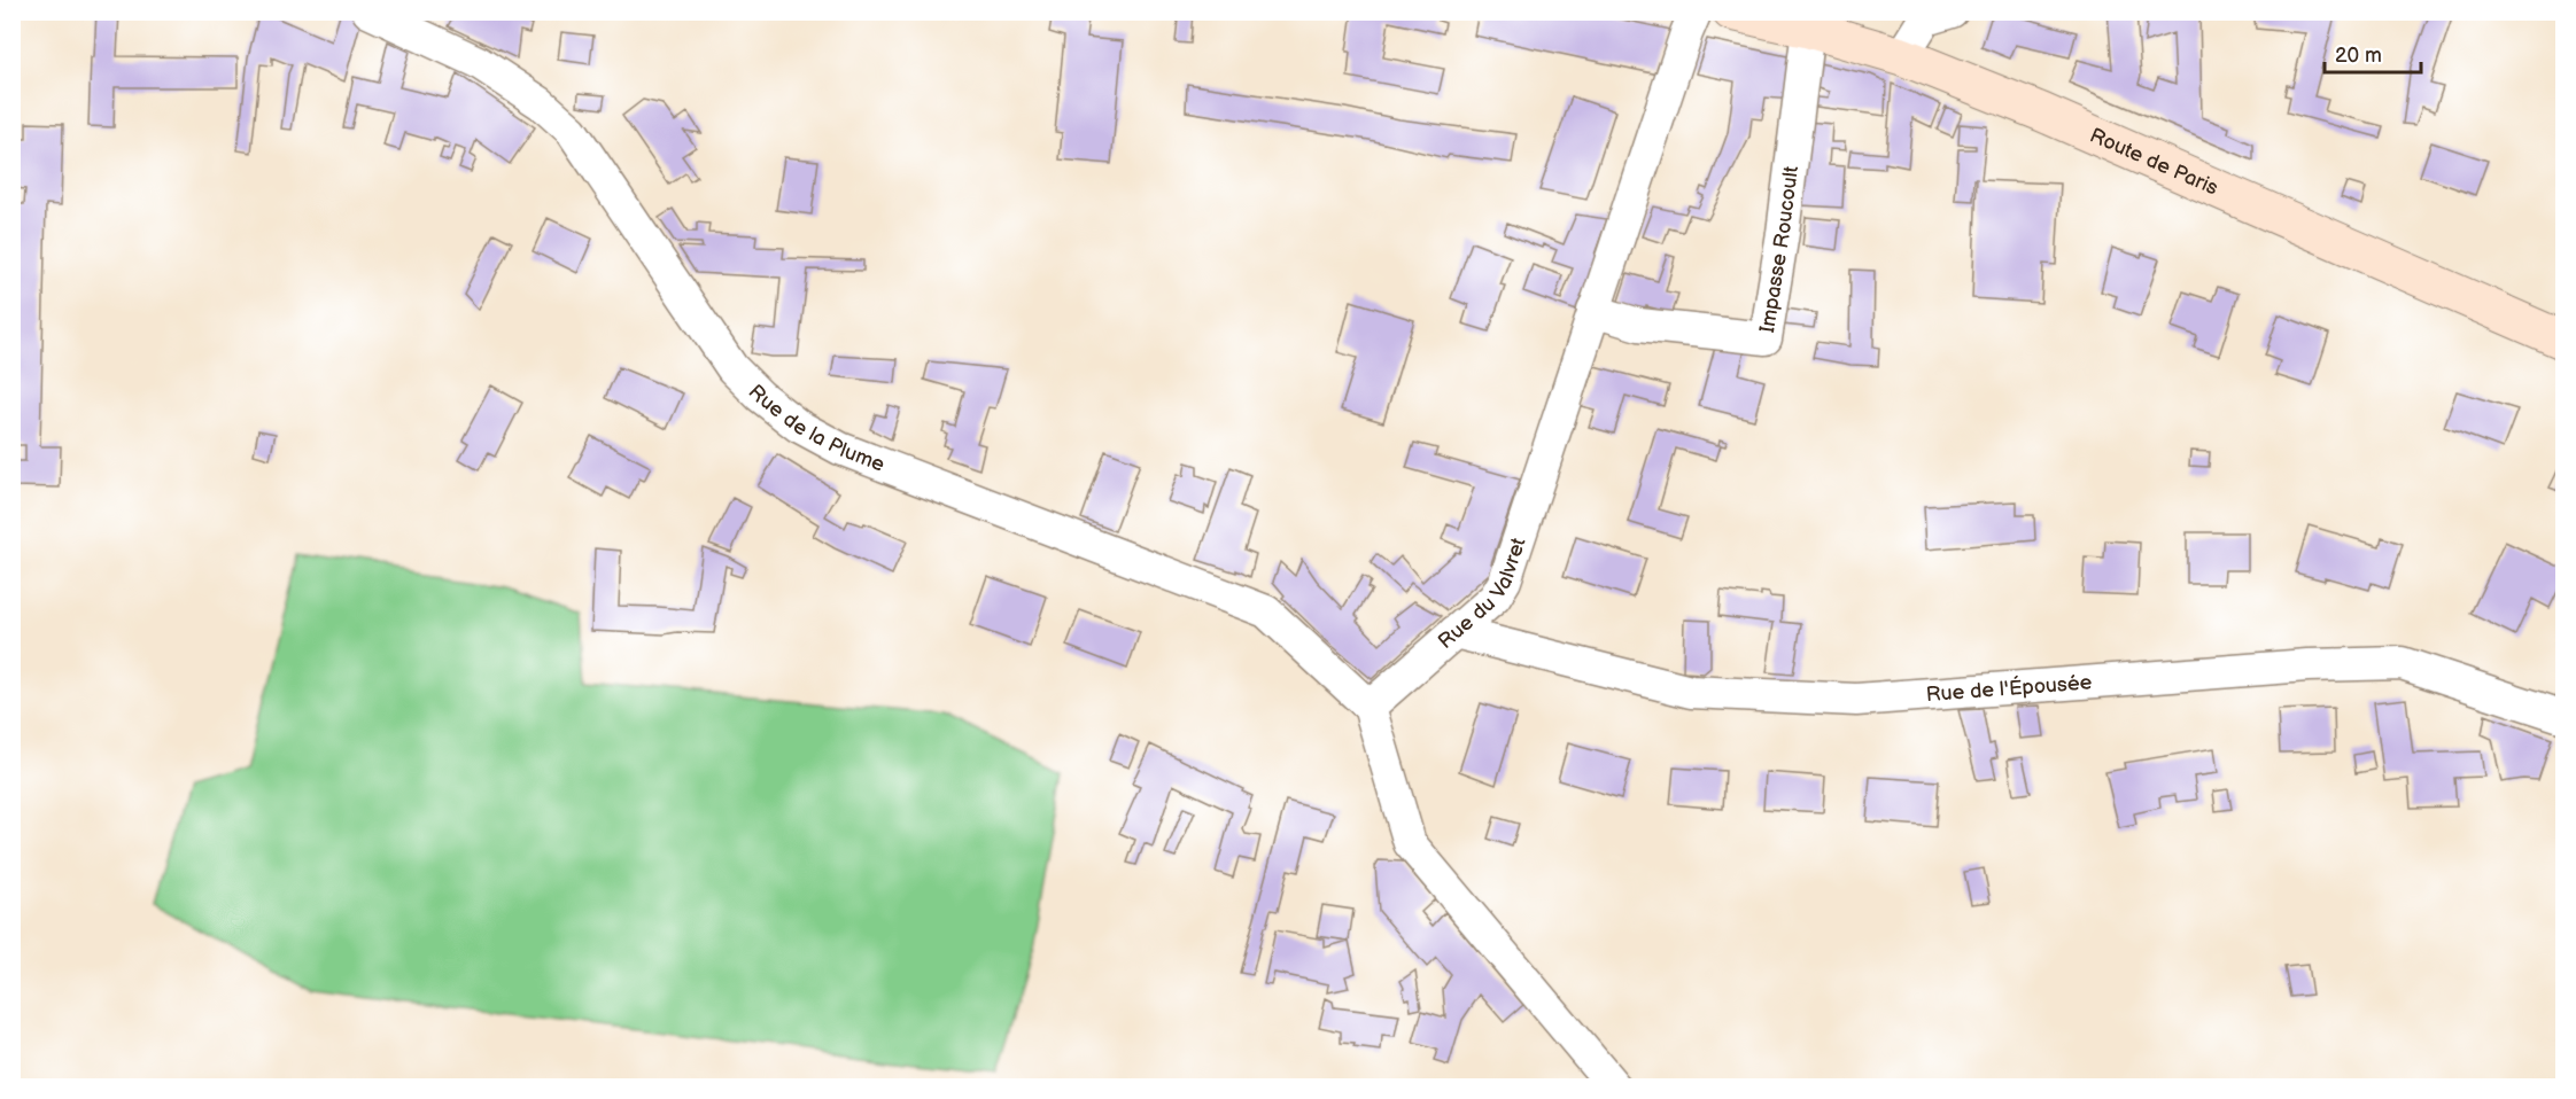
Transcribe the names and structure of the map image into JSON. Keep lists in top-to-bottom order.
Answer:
{
  "streets": {
    "main road": ["Route de Paris"],
    "street": [
      "Impasse Roucoult",
      "Rue de la Plume",
      "Rue du Valvret",
      "Rue de l'Épousée"
    ]
  },
  "crossings": [
    ["Route de Paris", "Impasse Roucoult"],
    ["Impasse Roucoult", "Rue du Valvret"],
    ["Rue de la Plume", "Rue du Valvret"],
    ["Rue du Valvret", "Rue de l'Épousée"]
  ],
  "scale_bar": "20 m"
}
